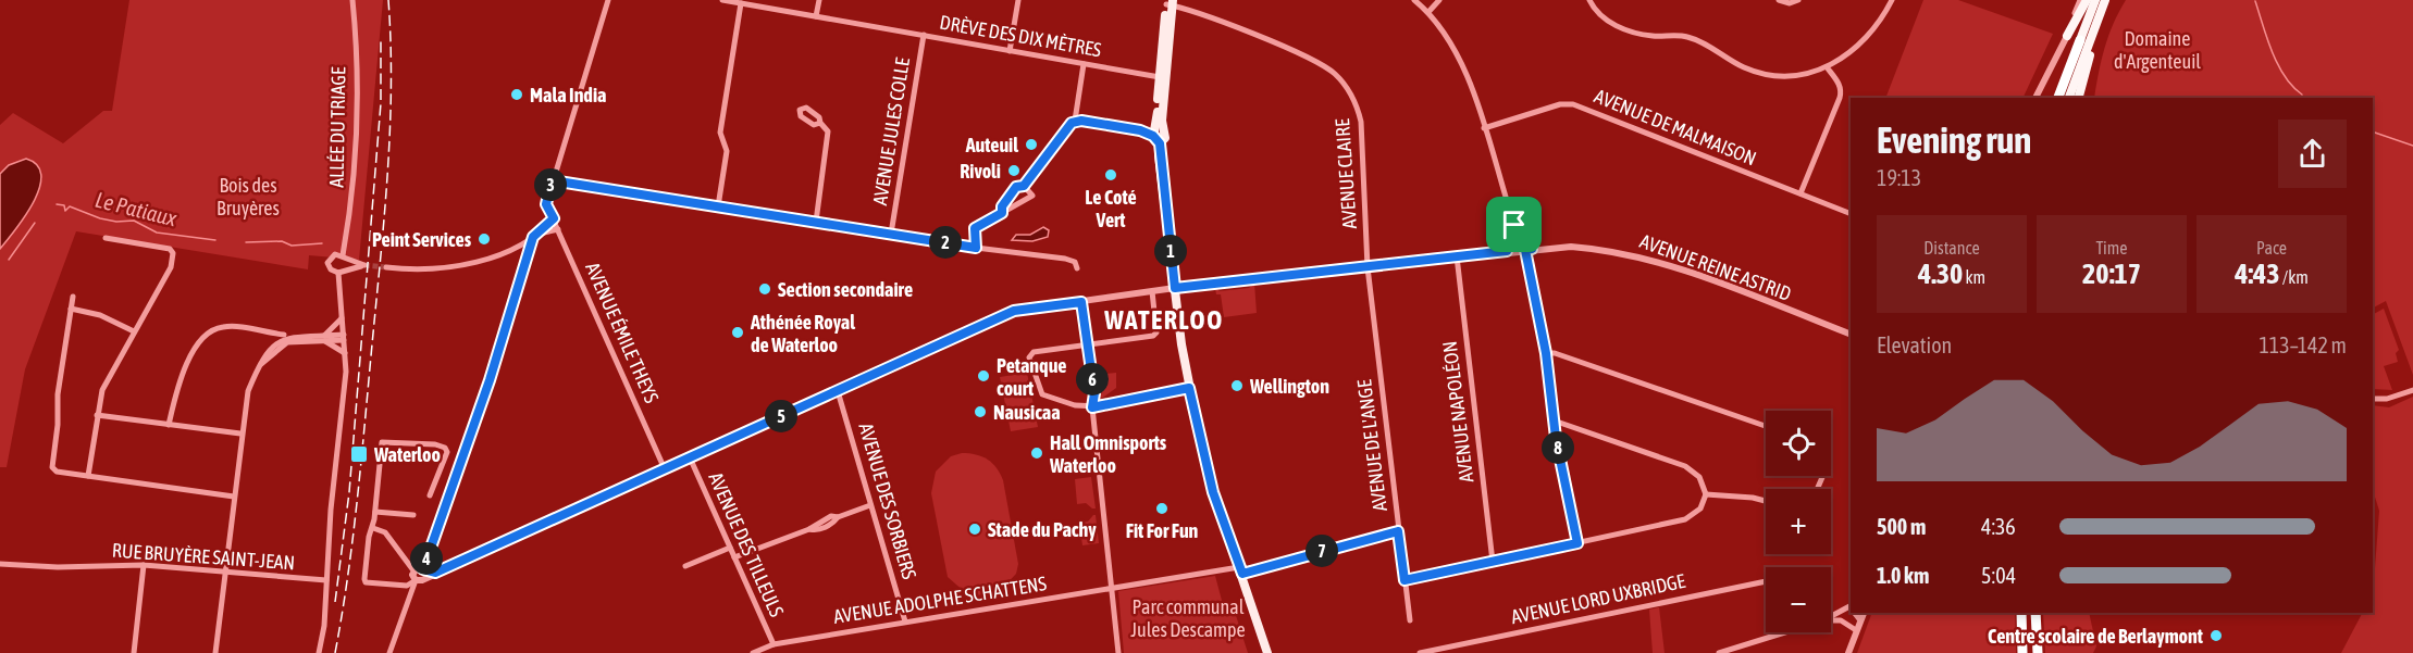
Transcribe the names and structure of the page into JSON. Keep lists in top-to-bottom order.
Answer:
{
  "streets": {
    "street": [
      "DRÈVE DES DIX MÈTRES",
      "ALLÉE DU TRIAGE",
      "AVENUE DE MALMAISON",
      "AVENUE JULES COLLE",
      "AVENUE CLAIRE",
      "AVENUE REINE ASTRID",
      "AVENUE ÉMILE THEYS",
      "AVENUE NAPOLÉON",
      "AVENUE DE L'ANGE",
      "AVENUE DES SORBIERS",
      "AVENUE DES TILLEULS",
      "RUE BRUYÈRE SAINT-JEAN",
      "AVENUE LORD UXBRIDGE",
      "AVENUE ADOLPHE SCHATTENS"
    ]
  },
  "crossings": [
    ["DRÈVE DES DIX MÈTRES", "AVENUE JULES COLLE"],
    ["AVENUE CLAIRE", "AVENUE REINE ASTRID"],
    ["AVENUE CLAIRE", "AVENUE DE L'ANGE"],
    ["AVENUE REINE ASTRID", "AVENUE ÉMILE THEYS"],
    ["AVENUE REINE ASTRID", "AVENUE NAPOLÉON"],
    ["AVENUE REINE ASTRID", "AVENUE DE L'ANGE"],
    ["AVENUE REINE ASTRID", "AVENUE DES SORBIERS"],
    ["AVENUE REINE ASTRID", "AVENUE DES TILLEULS"],
    ["AVENUE DE L'ANGE", "AVENUE ADOLPHE SCHATTENS"],
    ["AVENUE DES SORBIERS", "AVENUE ADOLPHE SCHATTENS"],
    ["AVENUE DES TILLEULS", "AVENUE ADOLPHE SCHATTENS"]
  ],
  "districts": ["WATERLOO"],
  "water": ["Le Patiaux"],
  "parks": ["Domaine d'Argenteuil", "Bois des Bruyères", "Parc communal Jules Descampe"],
  "places": {
    "other": [
      "Mala India",
      "Auteuil",
      "Rivoli",
      "Le Coté Vert",
      "Peint Services",
      "Section secondaire",
      "Athénée Royal de Waterloo",
      "Petanque court",
      "Wellington",
      "Nausicaa",
      "Hall Omnisports Waterloo",
      "Fit For Fun",
      "Stade du Pachy",
      "Centre scolaire de Berlaymont"
    ],
    "transit": ["Waterloo"]
  },
  "page": {
    "heading": ["Evening run", "19:13"],
    "pins": [
      "3",
      "2",
      "1",
      "6",
      "5",
      "8",
      "7",
      "4"
    ],
    "stats": [
      ["Distance", "4.30 km"],
      ["Time", "20:17"],
      ["Pace", "4:43 /km"]
    ],
    "chart": ["Elevation", "113–142 m"],
    "map_buttons": ["+", "−"],
    "list": [
      {
        "name": "500 m",
        "note": "4:36"
      },
      {
        "name": "1.0 km",
        "note": "5:04"
      }
    ]
  }
}
